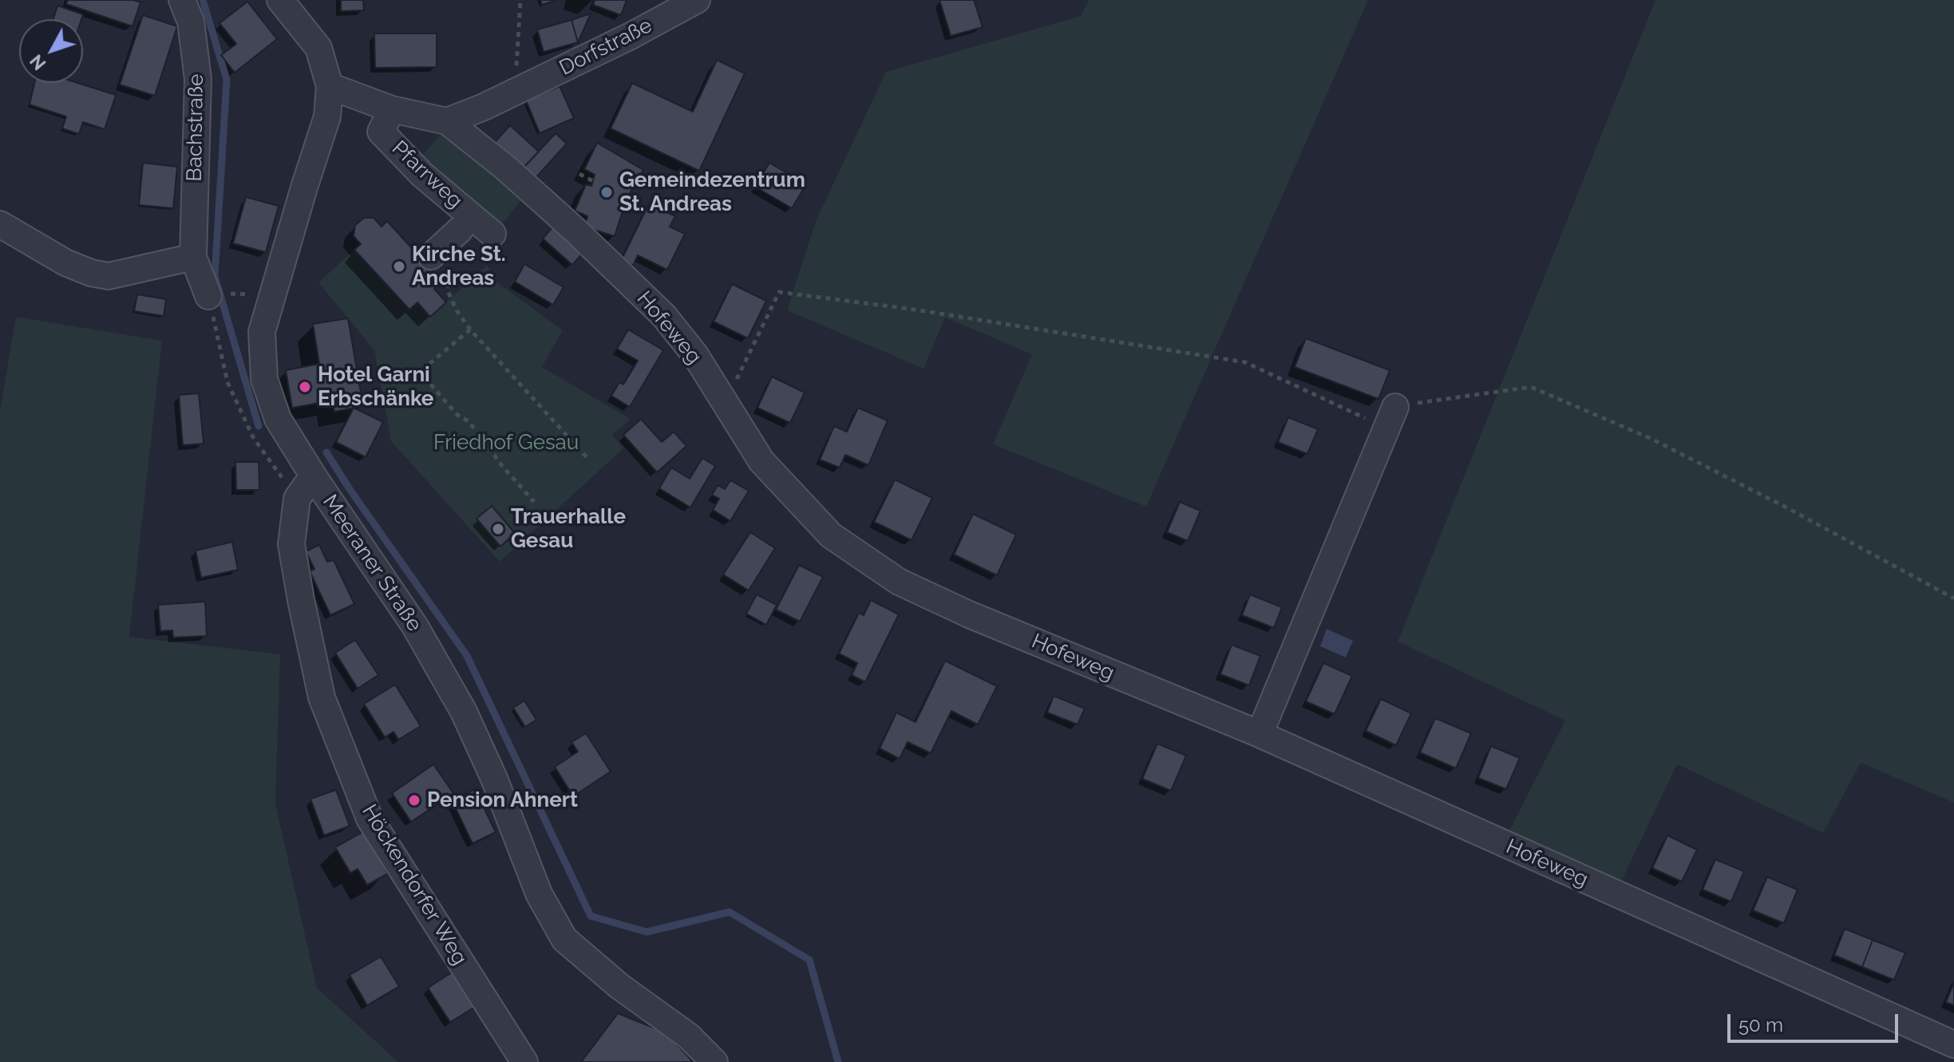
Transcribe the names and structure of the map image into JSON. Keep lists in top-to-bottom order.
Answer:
{
  "streets": {
    "street": [
      "Dorfstraße",
      "Bachstraße",
      "Pfarrweg",
      "Hofeweg",
      "Meeraner Straße",
      "Höckendorfer Weg"
    ]
  },
  "crossings": [
    ["Dorfstraße", "Hofeweg"],
    ["Pfarrweg", "Hofeweg"],
    ["Hofeweg", "Meeraner Straße"]
  ],
  "parks": ["Friedhof Gesau"],
  "places": [
    "Gemeindezentrum St. Andreas",
    "Kirche St. Andreas",
    "Hotel Garni Erbschänke",
    "Trauerhalle Gesau",
    "Pension Ahnert"
  ],
  "scale_bar": "50 m",
  "north": "bottom left"
}
